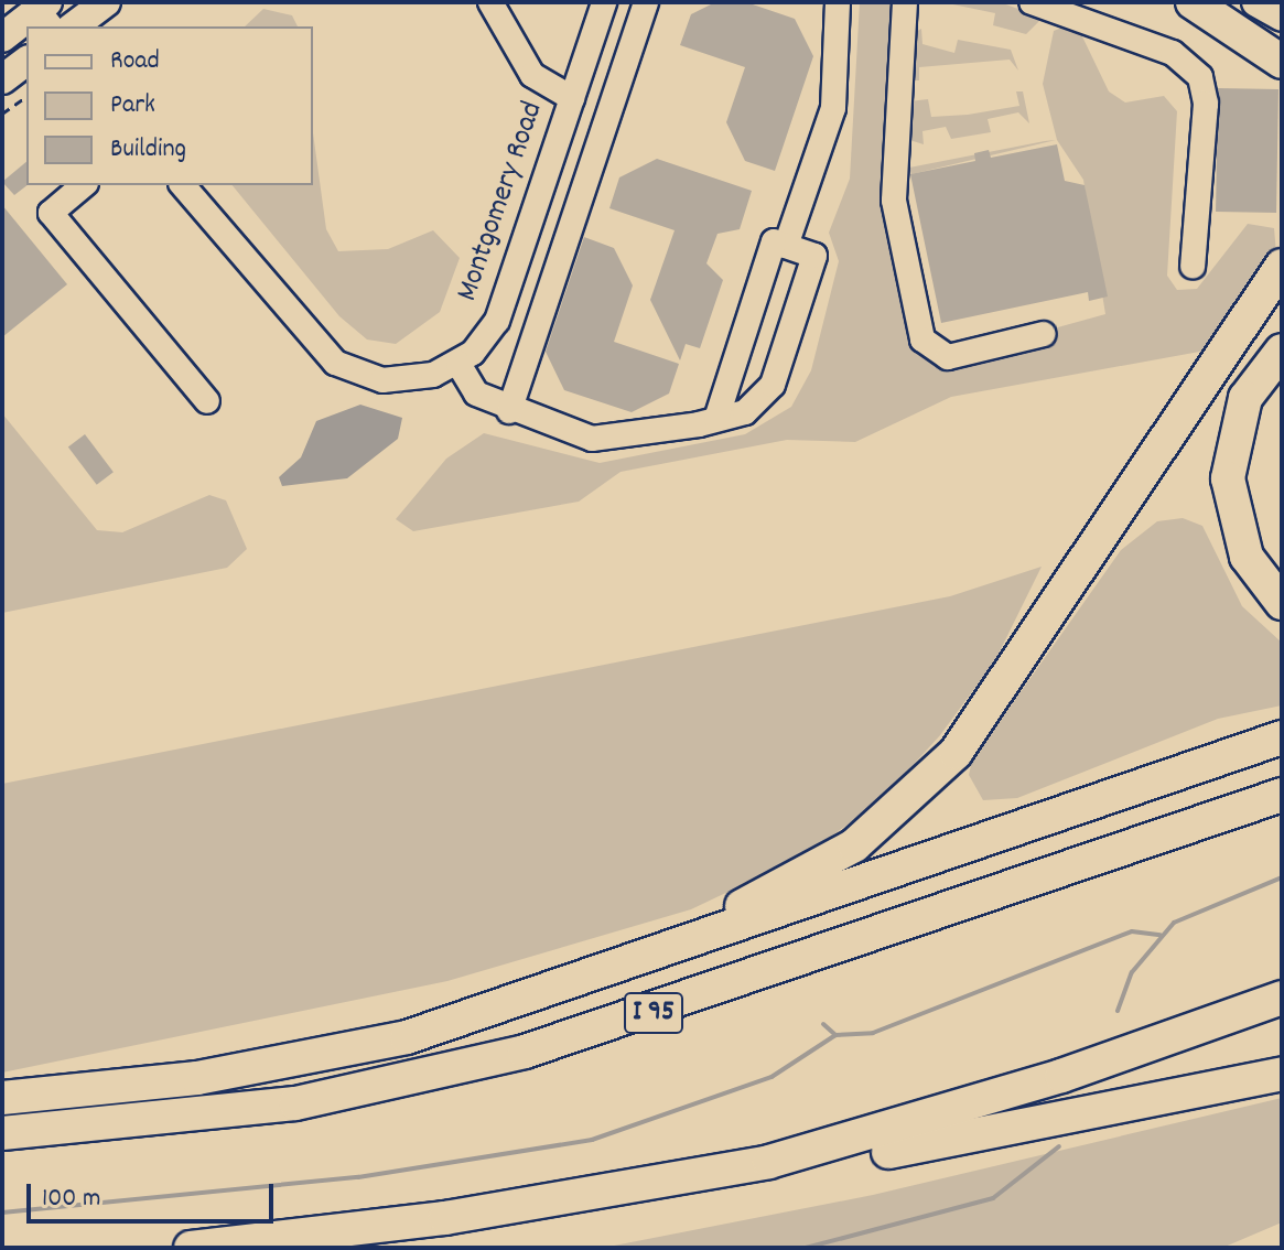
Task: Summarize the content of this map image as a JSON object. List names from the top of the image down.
{
  "streets": {
    "highway": ["I 95"],
    "street": ["Montgomery Road"]
  },
  "legend": ["Road", "Park", "Building"],
  "scale_bar": "100 m"
}
